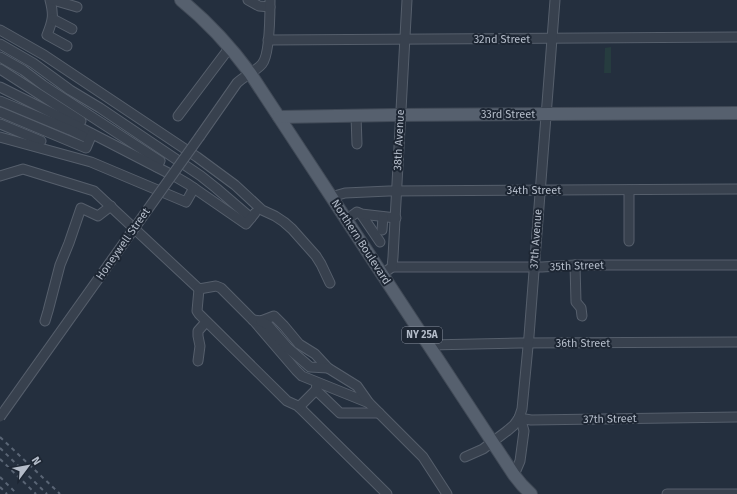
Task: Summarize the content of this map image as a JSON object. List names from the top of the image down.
{
  "streets": {
    "main road": ["33rd Street", "Northern Boulevard", "NY 25A"],
    "street": [
      "32nd Street",
      "38th Avenue",
      "34th Street",
      "37th Avenue",
      "Honeywell Street",
      "35th Street",
      "36th Street",
      "37th Street"
    ]
  },
  "crossings": [
    ["32nd Street", "38th Avenue"],
    ["32nd Street", "37th Avenue"],
    ["32nd Street", "Honeywell Street"],
    ["33rd Street", "38th Avenue"],
    ["33rd Street", "37th Avenue"],
    ["33rd Street", "Northern Boulevard"],
    ["38th Avenue", "34th Street"],
    ["38th Avenue", "Northern Boulevard"],
    ["38th Avenue", "35th Street"],
    ["34th Street", "37th Avenue"],
    ["34th Street", "Northern Boulevard"],
    ["37th Avenue", "Northern Boulevard"],
    ["37th Avenue", "35th Street"],
    ["37th Avenue", "36th Street"],
    ["37th Avenue", "37th Street"],
    ["Northern Boulevard", "Honeywell Street"],
    ["Northern Boulevard", "35th Street"],
    ["Northern Boulevard", "36th Street"]
  ],
  "north": "top right"
}
